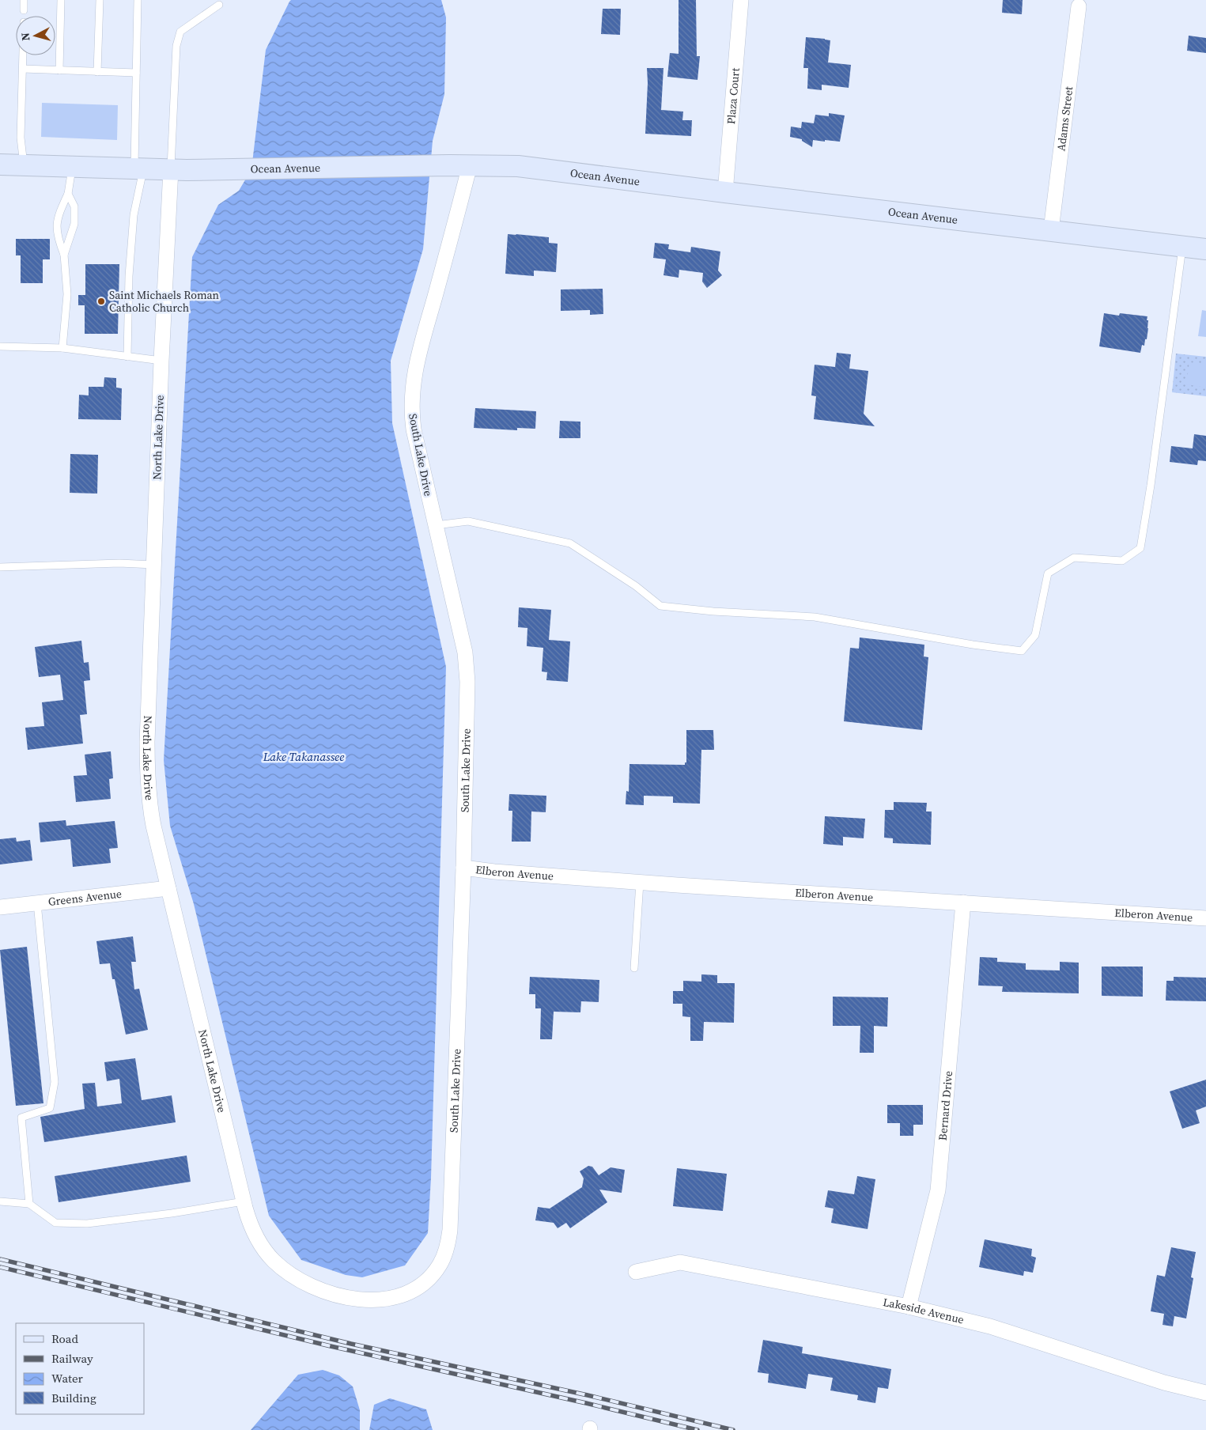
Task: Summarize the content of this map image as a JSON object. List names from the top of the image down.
{
  "streets": {
    "street": [
      "Plaza Court",
      "Adams Street",
      "Ocean Avenue",
      "North Lake Drive",
      "South Lake Drive",
      "Elberon Avenue",
      "Greens Avenue",
      "Bernard Drive",
      "Lakeside Avenue"
    ]
  },
  "crossings": [
    ["Plaza Court", "Ocean Avenue"],
    ["Adams Street", "Ocean Avenue"],
    ["Ocean Avenue", "North Lake Drive"],
    ["Ocean Avenue", "South Lake Drive"],
    ["North Lake Drive", "South Lake Drive"],
    ["North Lake Drive", "Greens Avenue"],
    ["South Lake Drive", "Elberon Avenue"],
    ["Elberon Avenue", "Bernard Drive"],
    ["Bernard Drive", "Lakeside Avenue"]
  ],
  "water": ["Lake Takanassee"],
  "places": ["Saint Michaels Roman Catholic Church"],
  "legend": [
    "Road",
    "Railway",
    "Water",
    "Building"
  ],
  "north": "left"
}
